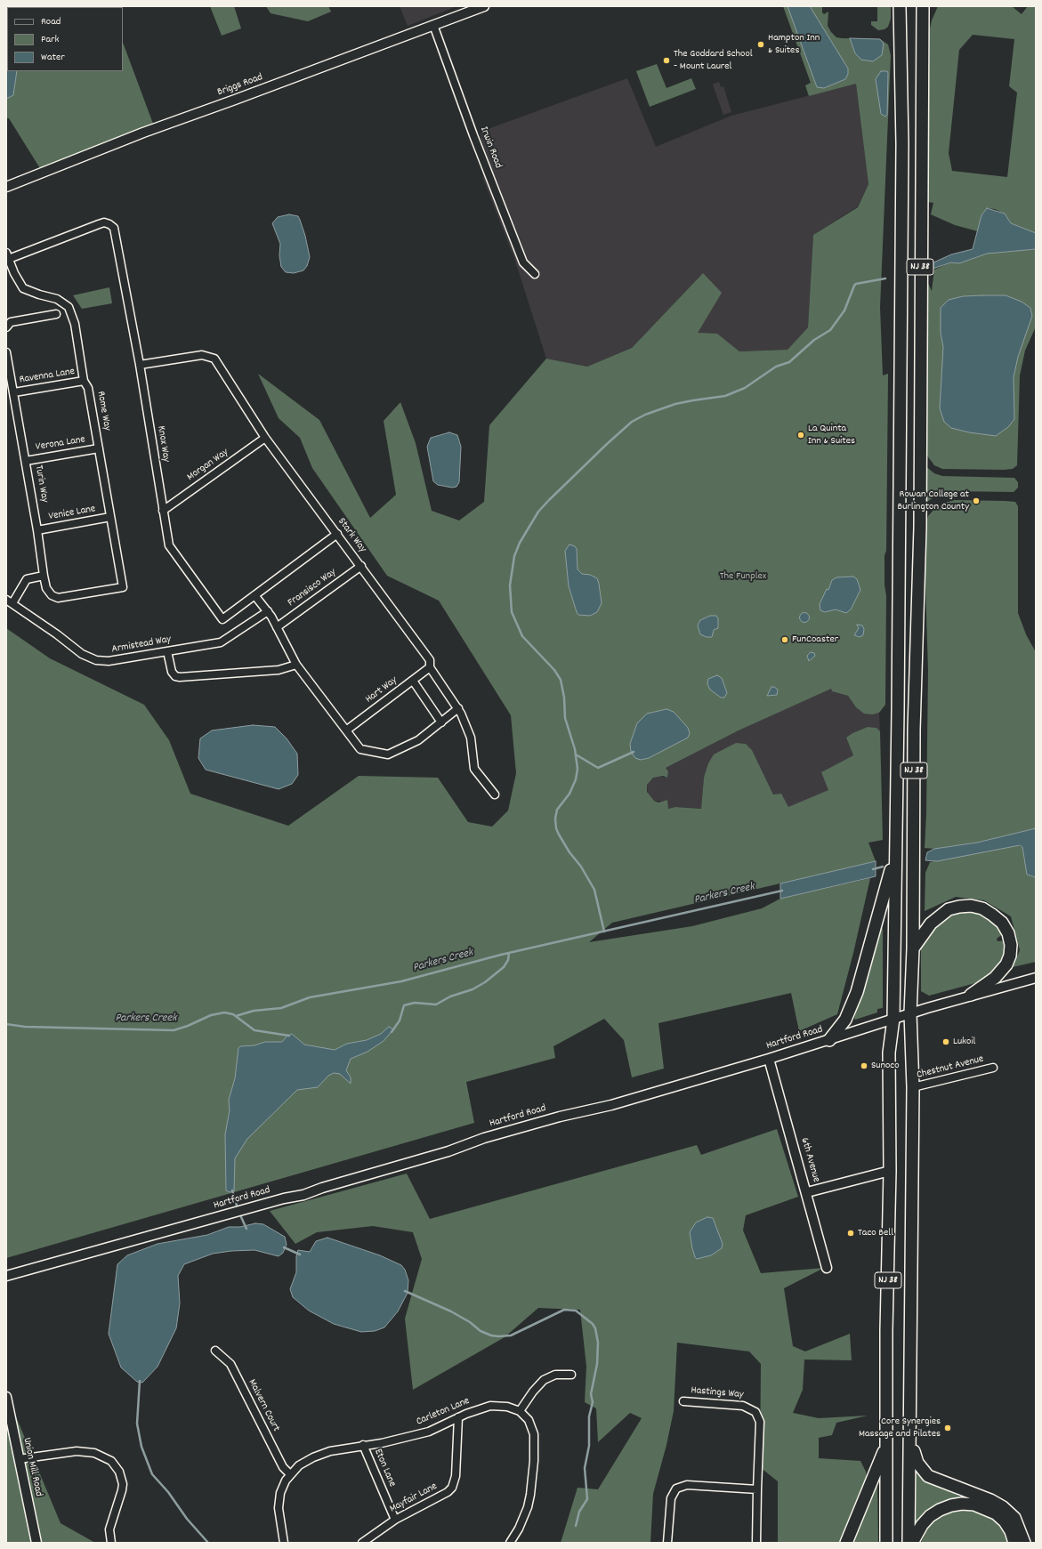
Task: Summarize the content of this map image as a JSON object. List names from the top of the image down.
{
  "streets": {
    "highway": ["NJ 38"],
    "street": [
      "Briggs Road",
      "Irwin Road",
      "Ravenna Lane",
      "Rome Way",
      "Verona Lane",
      "Knox Way",
      "Morgan Way",
      "Turin Way",
      "Venice Lane",
      "Stark Way",
      "Fransisco Way",
      "Armistead Way",
      "Hart Way",
      "Hartford Road",
      "Chestnut Avenue",
      "6th Avenue",
      "Hastings Way",
      "Malvern Court",
      "Carleton Lane",
      "Union Mill Road",
      "Eton Lane",
      "Mayfair Lane"
    ]
  },
  "crossings": [
    ["Briggs Road", "Irwin Road"],
    ["NJ 38", "Hartford Road"],
    ["NJ 38", "Chestnut Avenue"],
    ["Ravenna Lane", "Rome Way"],
    ["Ravenna Lane", "Turin Way"],
    ["Rome Way", "Verona Lane"],
    ["Rome Way", "Knox Way"],
    ["Rome Way", "Turin Way"],
    ["Rome Way", "Venice Lane"],
    ["Verona Lane", "Turin Way"],
    ["Knox Way", "Morgan Way"],
    ["Knox Way", "Stark Way"],
    ["Morgan Way", "Stark Way"],
    ["Turin Way", "Venice Lane"],
    ["Stark Way", "Fransisco Way"],
    ["Stark Way", "Hart Way"],
    ["Hartford Road", "6th Avenue"],
    ["Malvern Court", "Carleton Lane"],
    ["Carleton Lane", "Eton Lane"],
    ["Carleton Lane", "Mayfair Lane"],
    ["Eton Lane", "Mayfair Lane"]
  ],
  "water": ["Parkers Creek"],
  "parks": ["The Funplex"],
  "places": [
    "Hampton Inn & Suites",
    "The Goddard School - Mount Laurel",
    "La Quinta Inn & Suites",
    "Rowan College at Burlington County",
    "FunCoaster",
    "Lukoil",
    "Sunoco",
    "Taco Bell",
    "Core Synergies Massage and Pilates"
  ],
  "legend": ["Road", "Park", "Water"]
}
